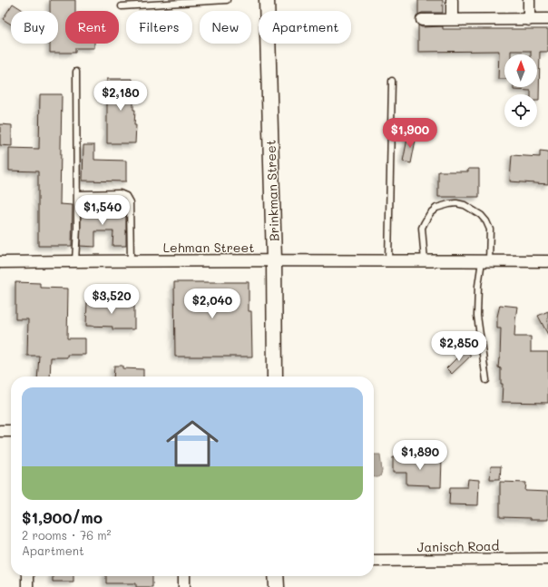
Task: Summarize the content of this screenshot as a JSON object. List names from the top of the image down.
{
  "streets": {
    "street": ["Brinkman Street", "Lehman Street", "Janisch Road"]
  },
  "crossings": [
    ["Brinkman Street", "Lehman Street"]
  ],
  "north": "top",
  "page": {
    "chip": [
      "Buy",
      "Rent",
      "Filters",
      "New",
      "Apartment"
    ],
    "price": [
      "$2,180",
      "$1,900",
      "$1,540",
      "$3,520",
      "$2,040",
      "$2,850",
      "$1,890"
    ],
    "list": [
      {
        "name": "$1,900/mo",
        "note": "2 rooms · 76 m² · Apartment"
      }
    ]
  }
}
